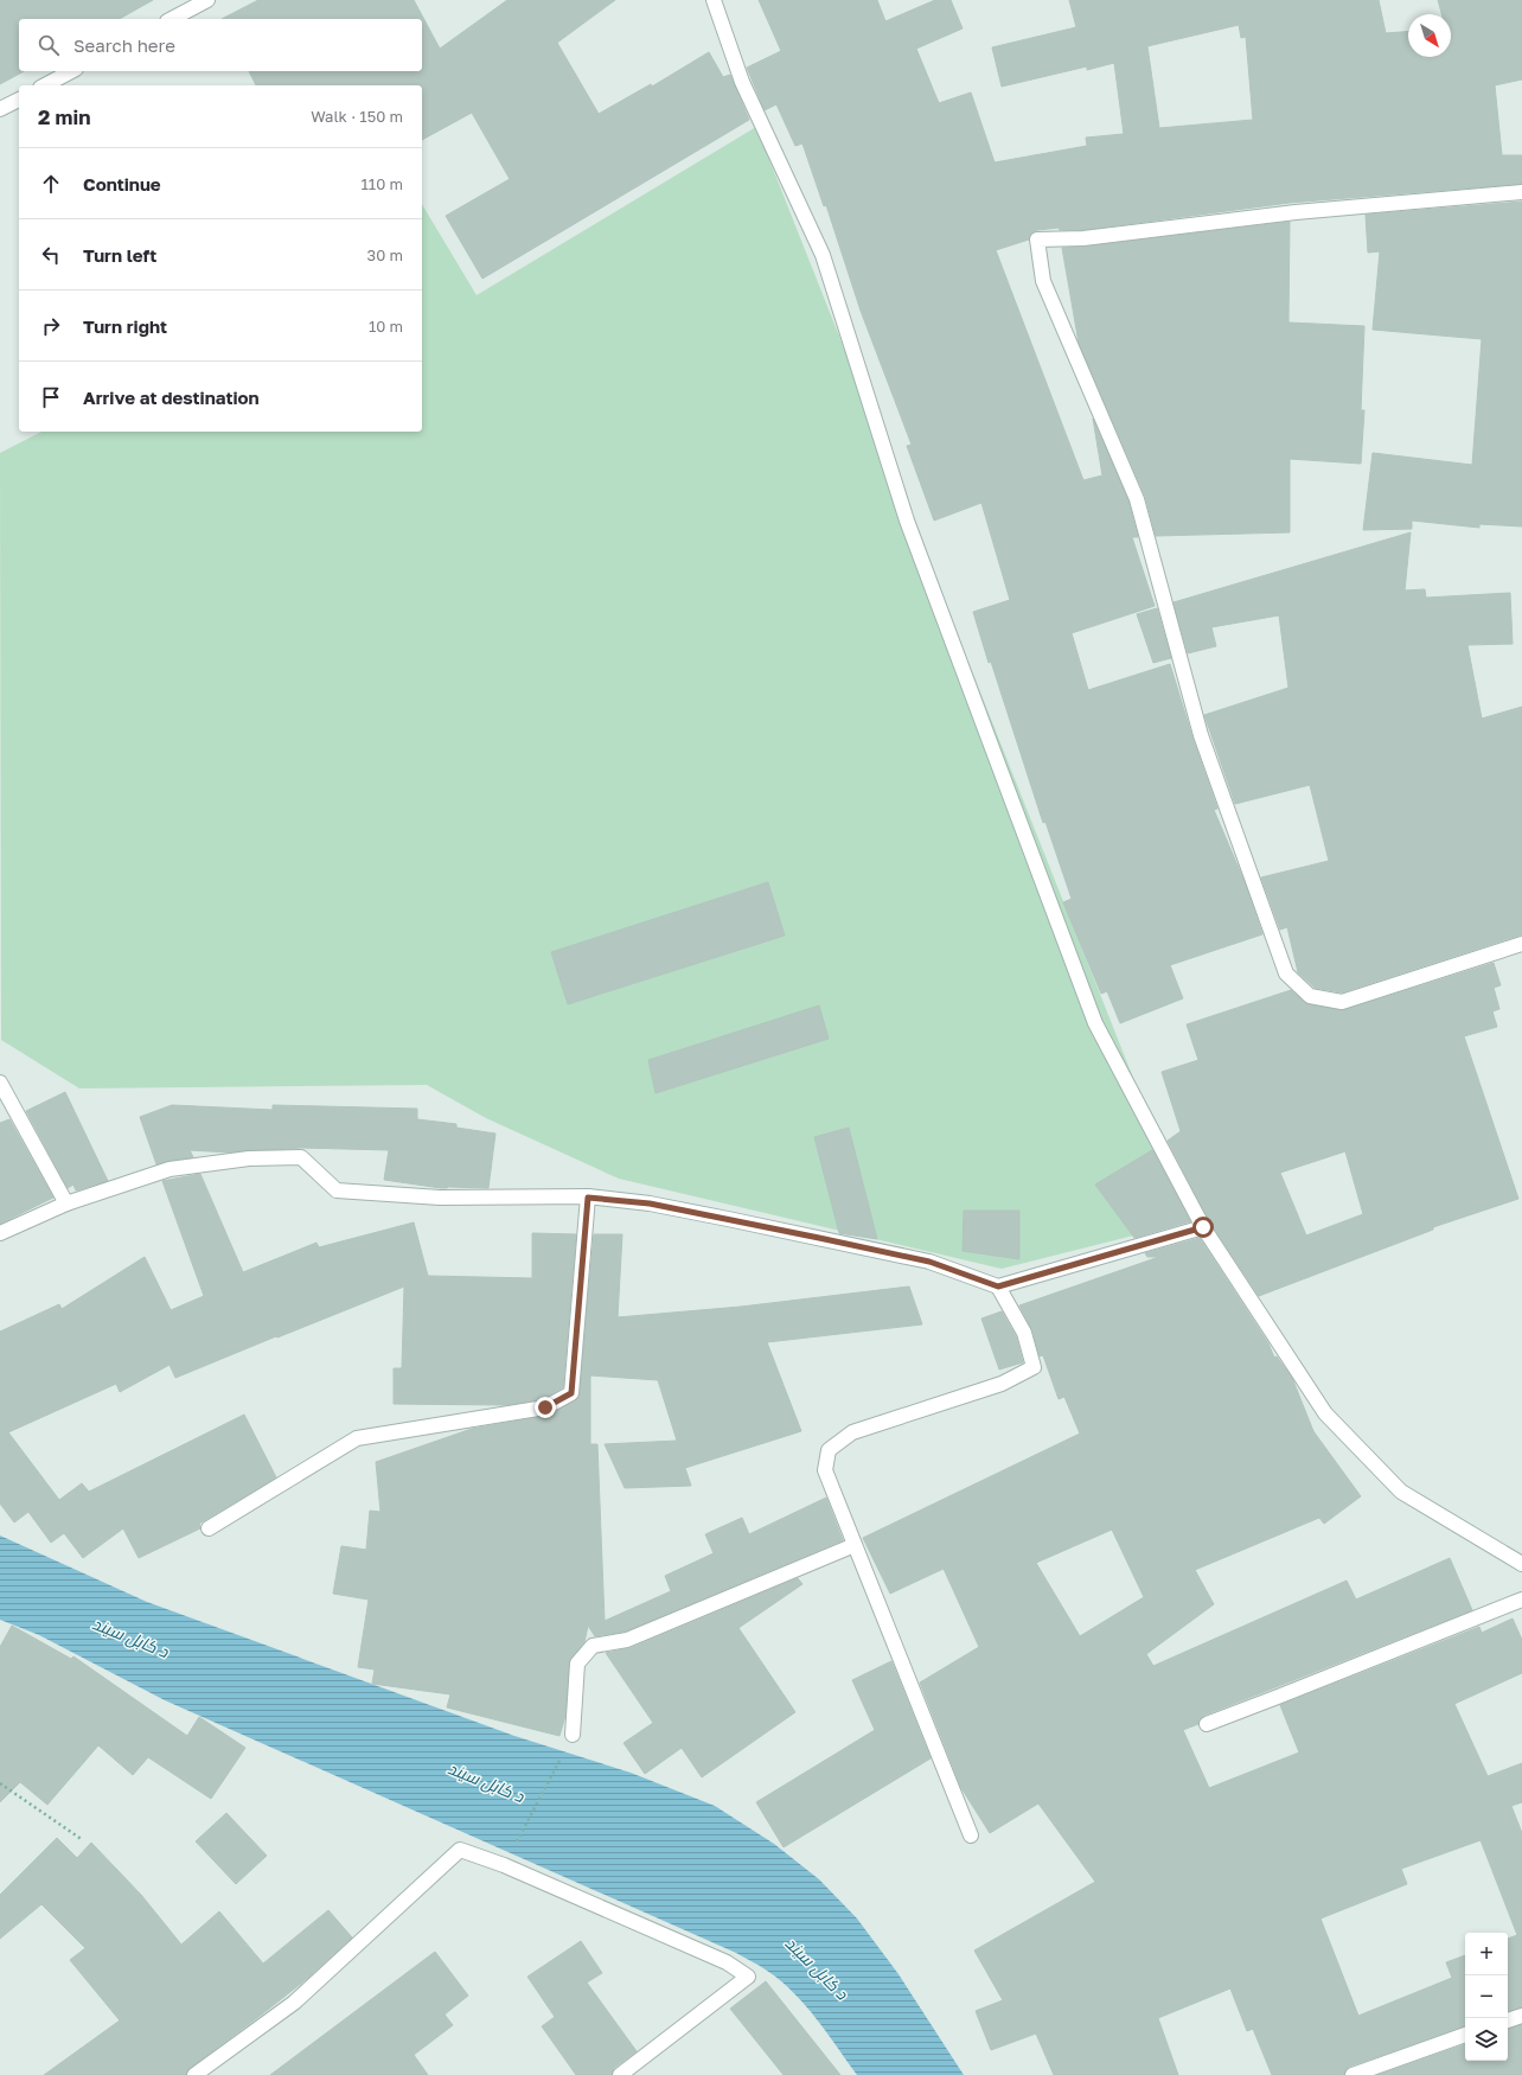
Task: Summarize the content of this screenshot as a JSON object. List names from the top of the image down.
{
  "water": ["د کابل سيند"],
  "north": "bottom right",
  "page": {
    "search": "Search here",
    "heading": ["2 min", "Walk · 150 m"],
    "list": [
      ["Continue", "110 m"],
      ["Turn left", "30 m"],
      ["Turn right", "10 m"],
      "Arrive at destination"
    ],
    "map_buttons": ["+", "−"]
  }
}
